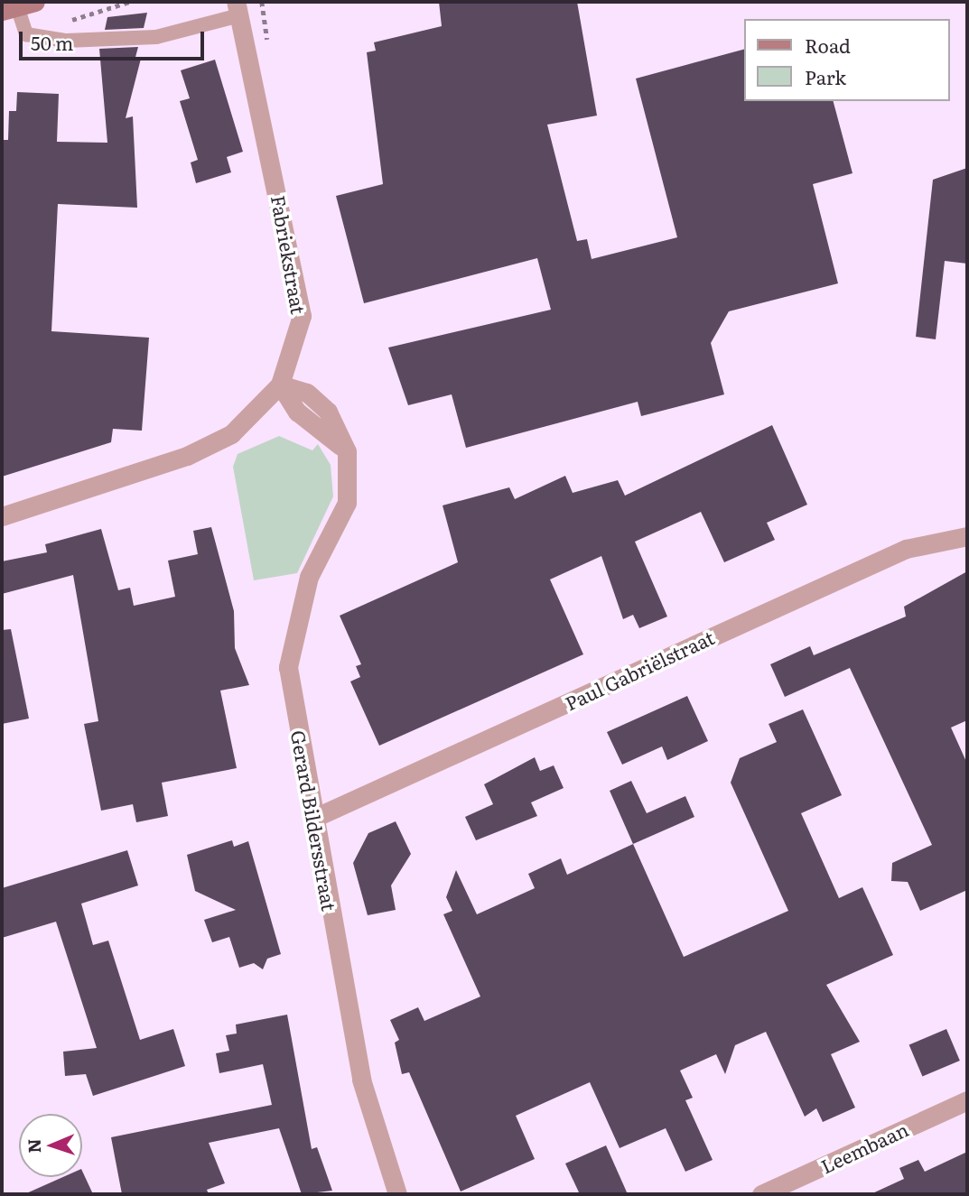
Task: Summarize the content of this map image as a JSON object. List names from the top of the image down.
{
  "streets": {
    "street": [
      "Fabriekstraat",
      "Paul Gabriëlstraat",
      "Gerard Bildersstraat",
      "Leembaan"
    ]
  },
  "crossings": [
    ["Fabriekstraat", "Gerard Bildersstraat"],
    ["Paul Gabriëlstraat", "Gerard Bildersstraat"]
  ],
  "legend": ["Road", "Park"],
  "scale_bar": "50 m",
  "north": "left"
}
